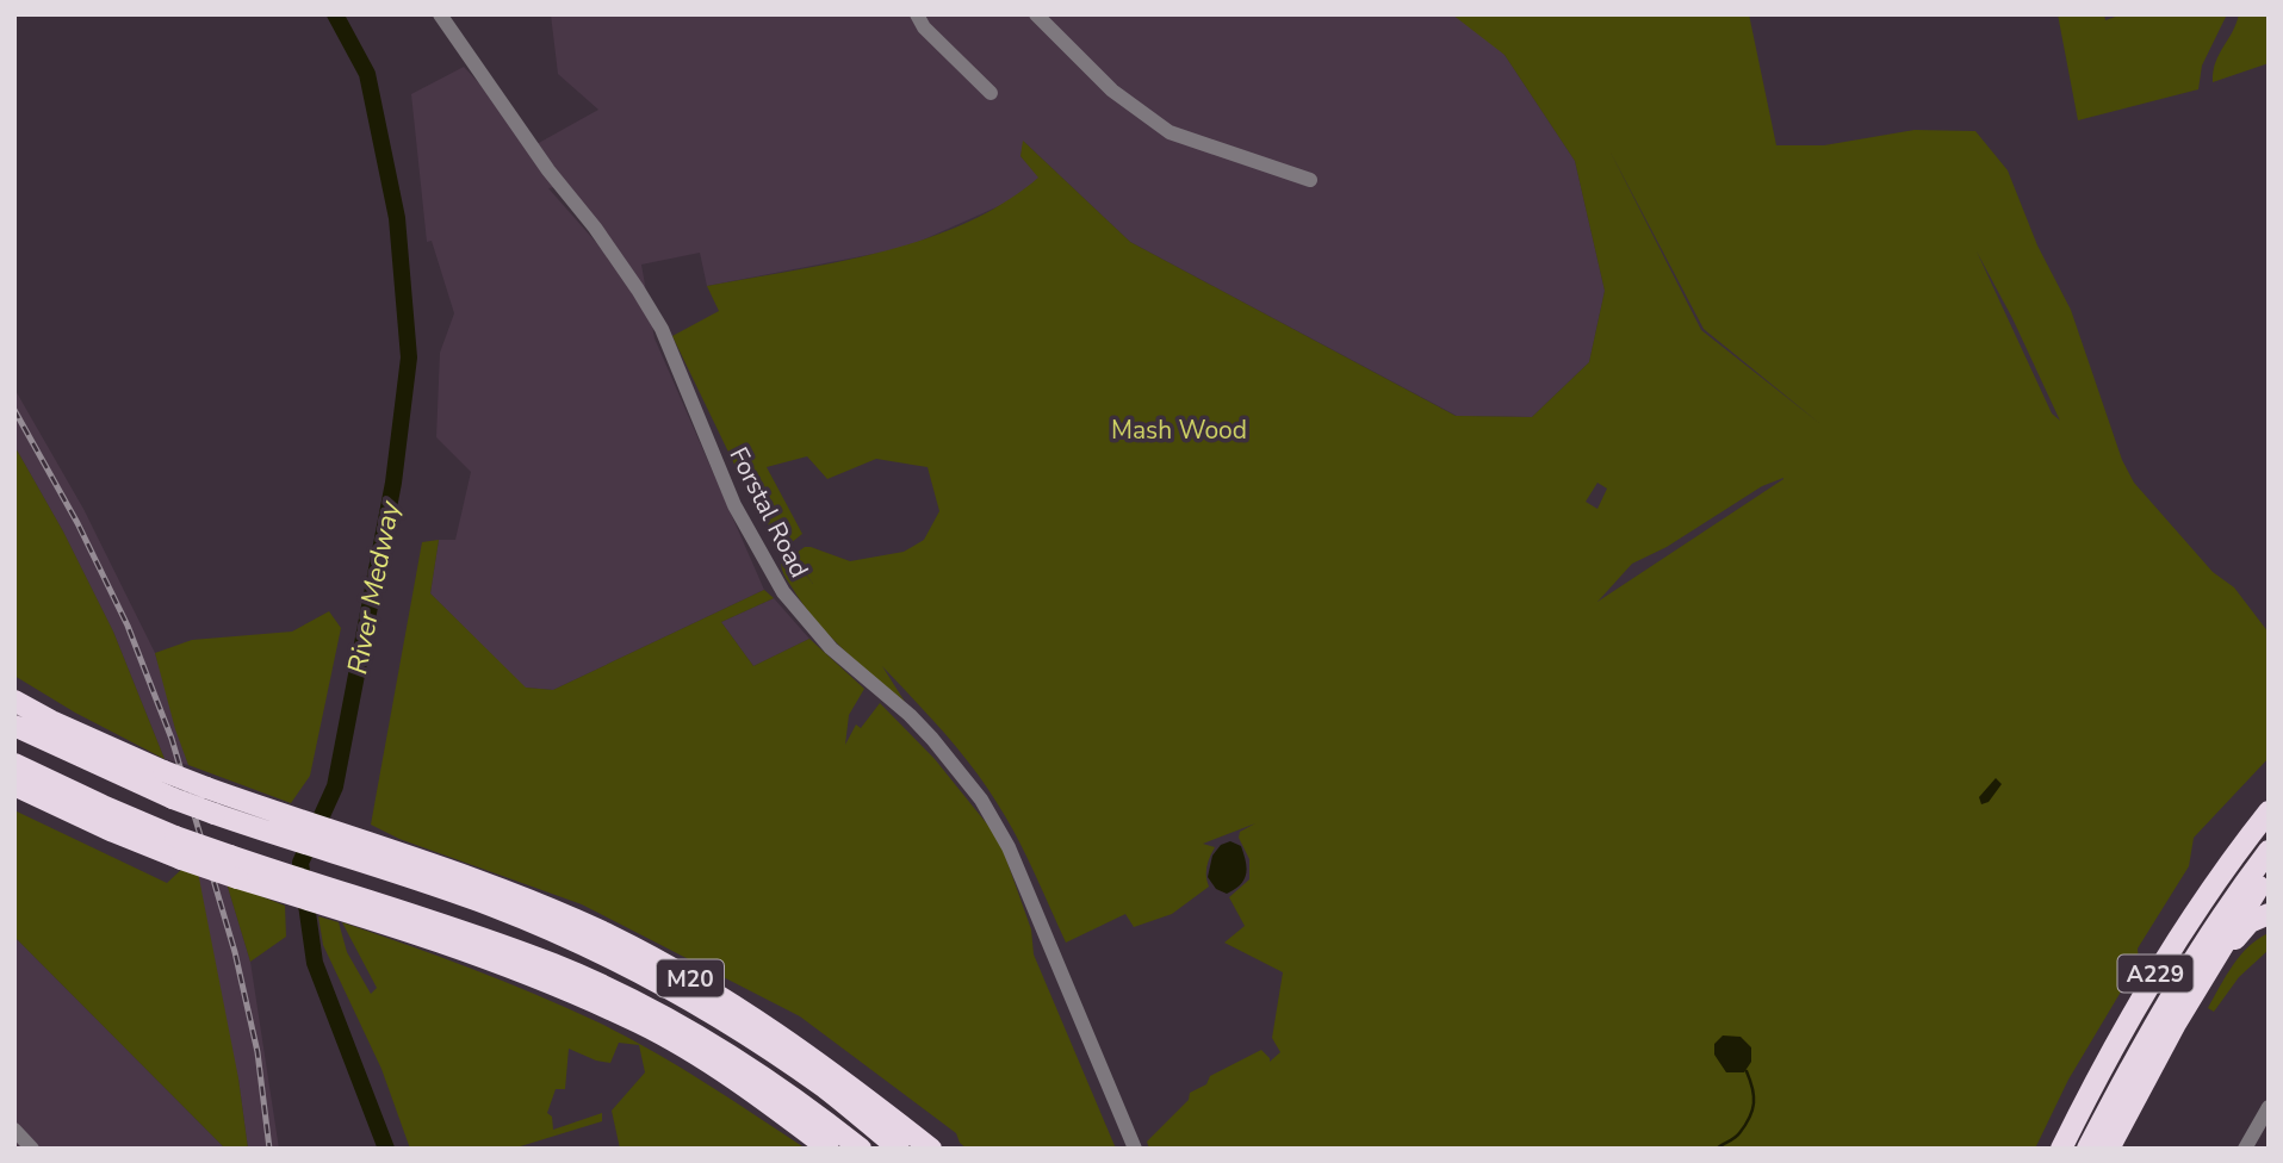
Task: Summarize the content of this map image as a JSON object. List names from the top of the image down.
{
  "streets": {
    "highway": ["A229", "M20"],
    "street": ["Forstal Road"]
  },
  "water": ["River Medway"],
  "parks": ["Mash Wood"]
}
